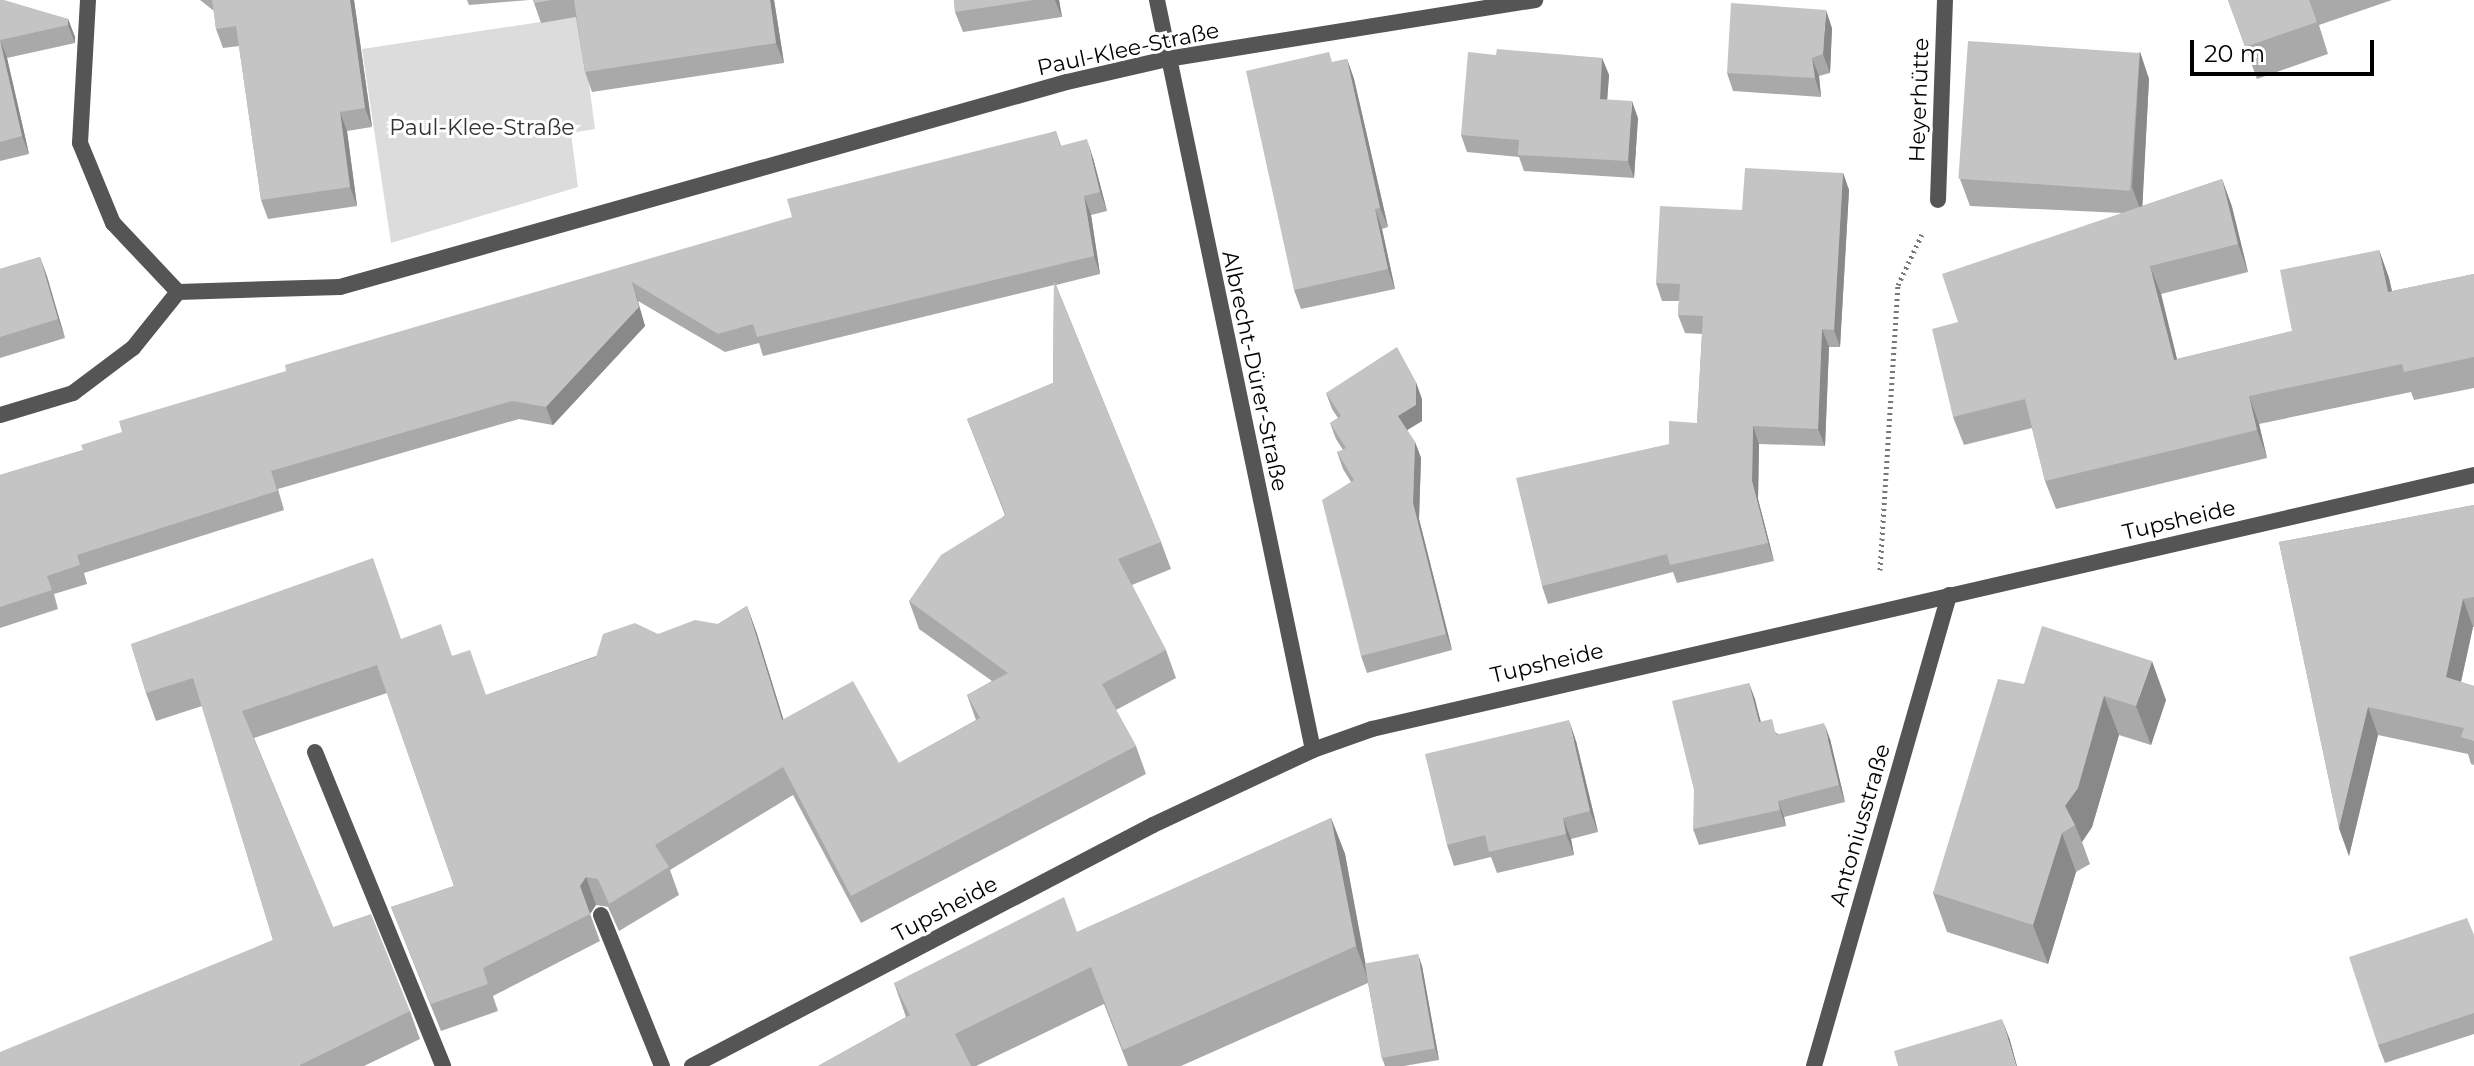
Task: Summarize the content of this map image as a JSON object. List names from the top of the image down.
{
  "streets": {
    "street": [
      "Paul-Klee-Straße",
      "Heyerhütte",
      "Albrecht-Dürer-Straße",
      "Tupsheide",
      "Antoniusstraße"
    ]
  },
  "crossings": [
    ["Paul-Klee-Straße", "Albrecht-Dürer-Straße"],
    ["Albrecht-Dürer-Straße", "Tupsheide"],
    ["Tupsheide", "Antoniusstraße"]
  ],
  "parks": ["Paul-Klee-Straße"],
  "scale_bar": "20 m"
}
